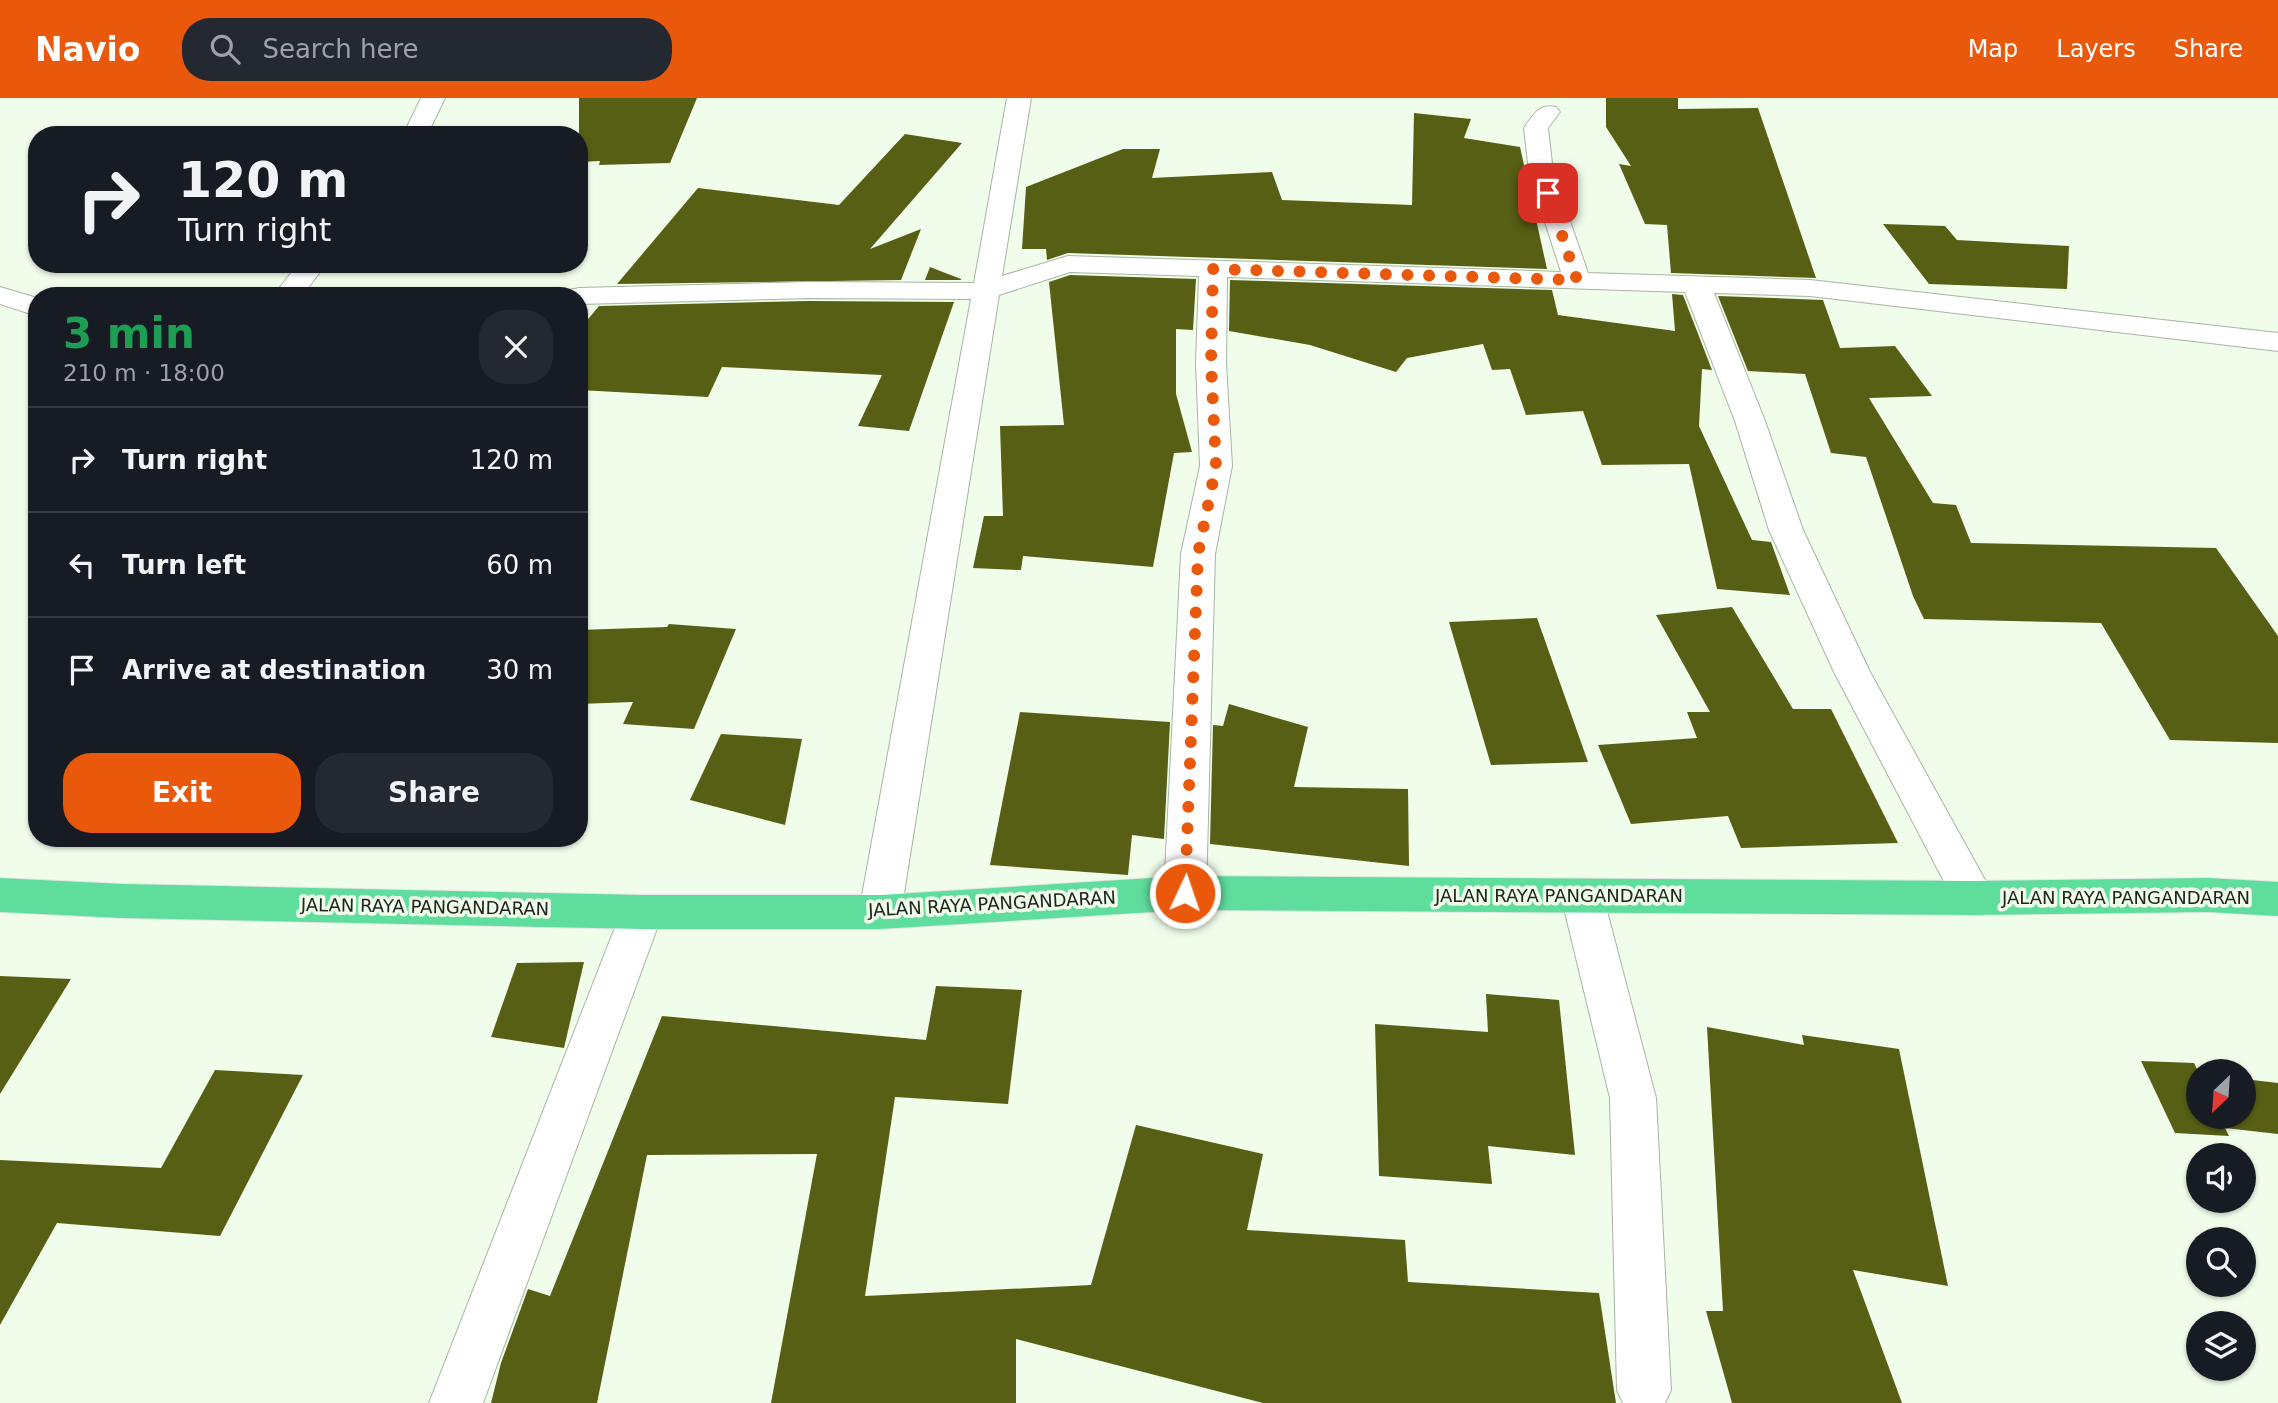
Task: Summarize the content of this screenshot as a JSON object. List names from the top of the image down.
{
  "streets": {
    "highway": ["JALAN RAYA PANGANDARAN"]
  },
  "north": "bottom left",
  "page": {
    "header": "Navio",
    "search": "Search here",
    "nav": ["Map", "Layers", "Share"],
    "turn": ["120 m", "Turn right"],
    "heading": ["3 min", "210 m · 18:00"],
    "list": [
      {
        "name": "Turn right",
        "value": "120 m"
      },
      {
        "name": "Turn left",
        "value": "60 m"
      },
      {
        "name": "Arrive at destination",
        "value": "30 m"
      }
    ],
    "buttons": ["Exit", "Share"]
  }
}
